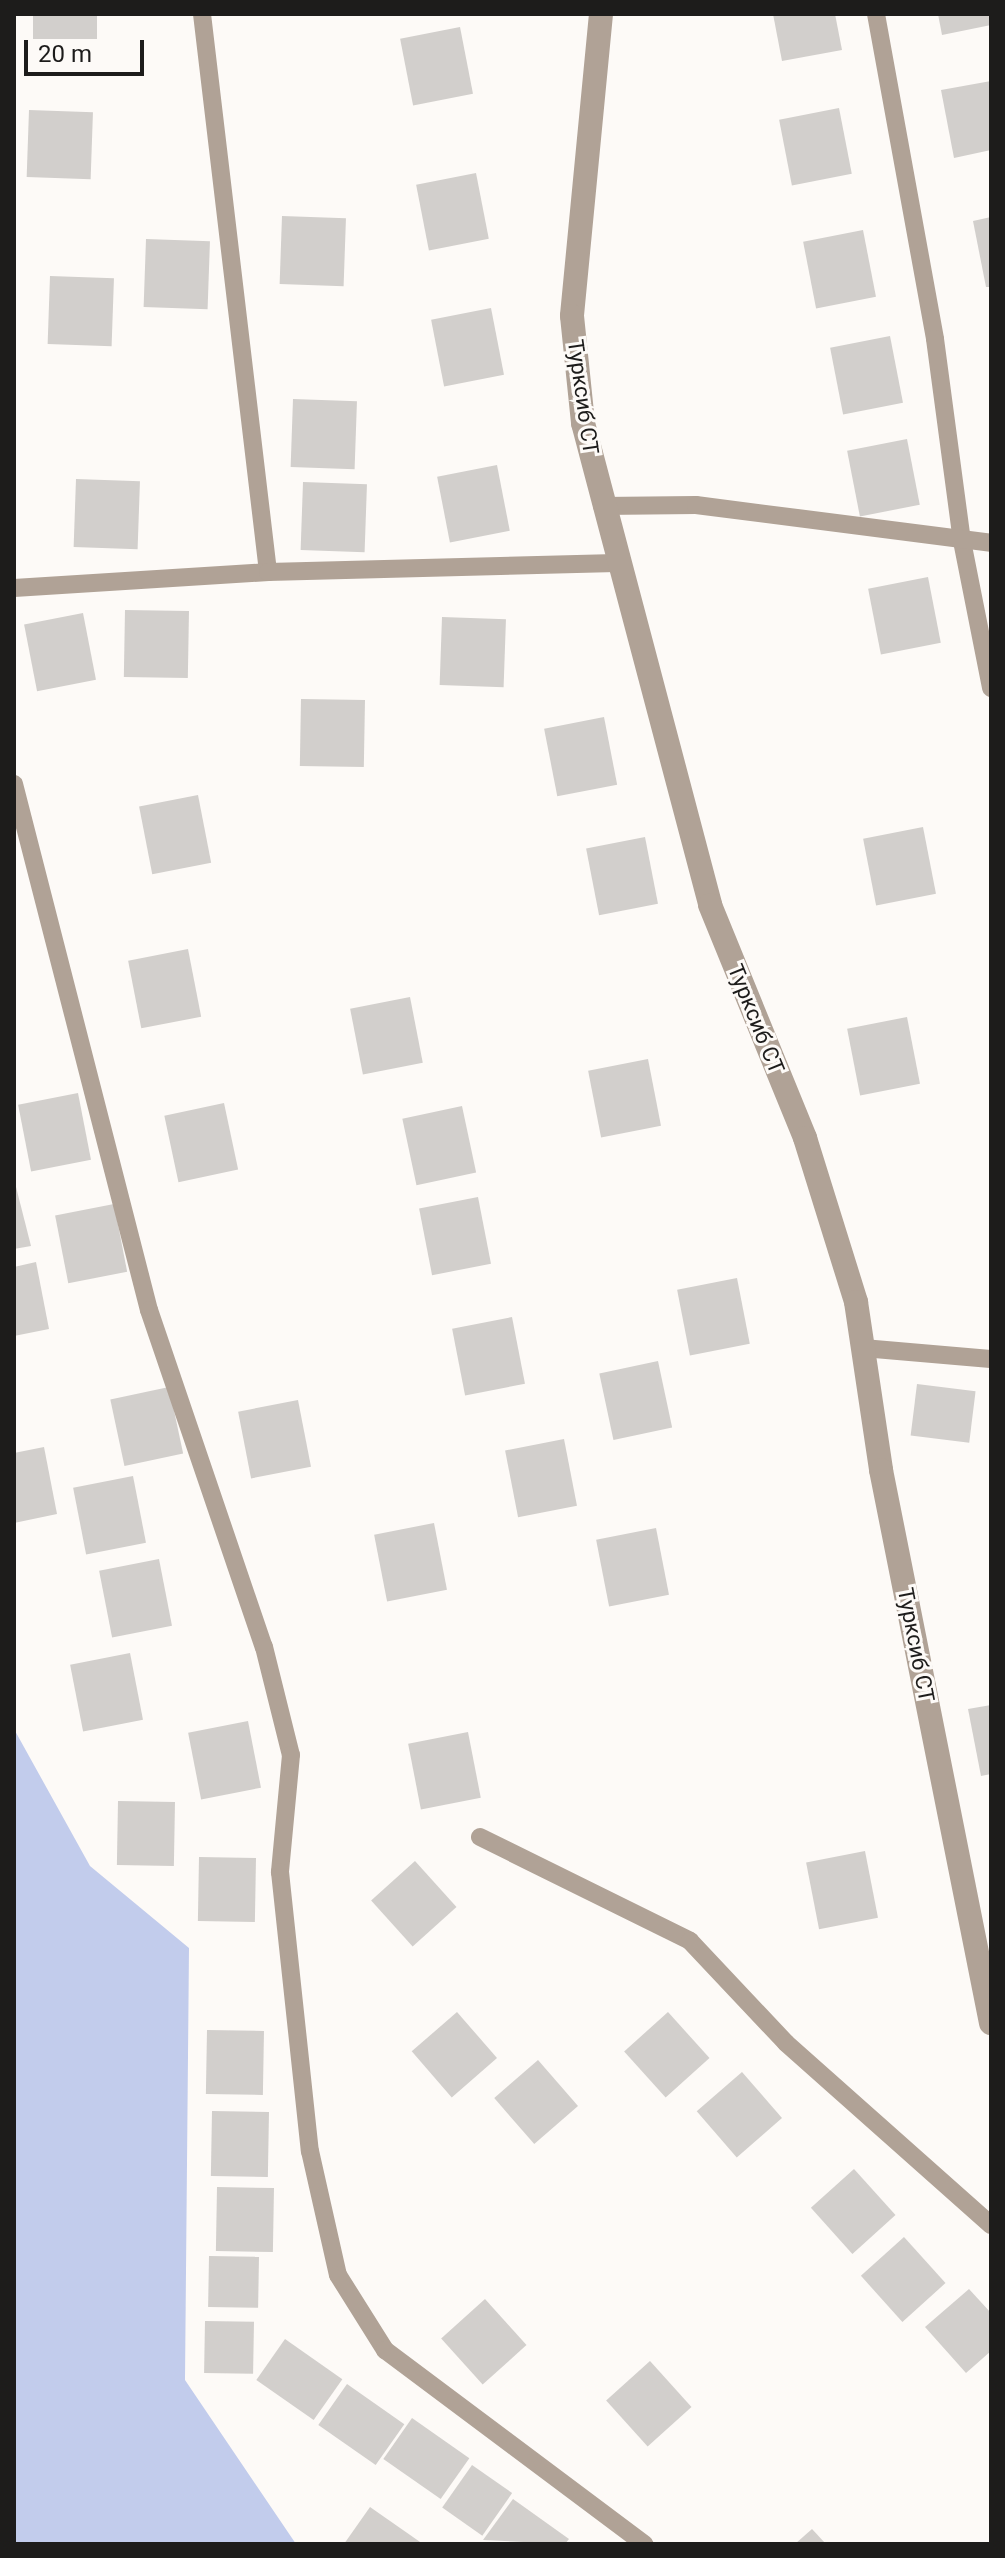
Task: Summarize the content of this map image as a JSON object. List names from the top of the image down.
{
  "streets": {
    "street": ["Турксиб СТ"]
  },
  "scale_bar": "20 m"
}
